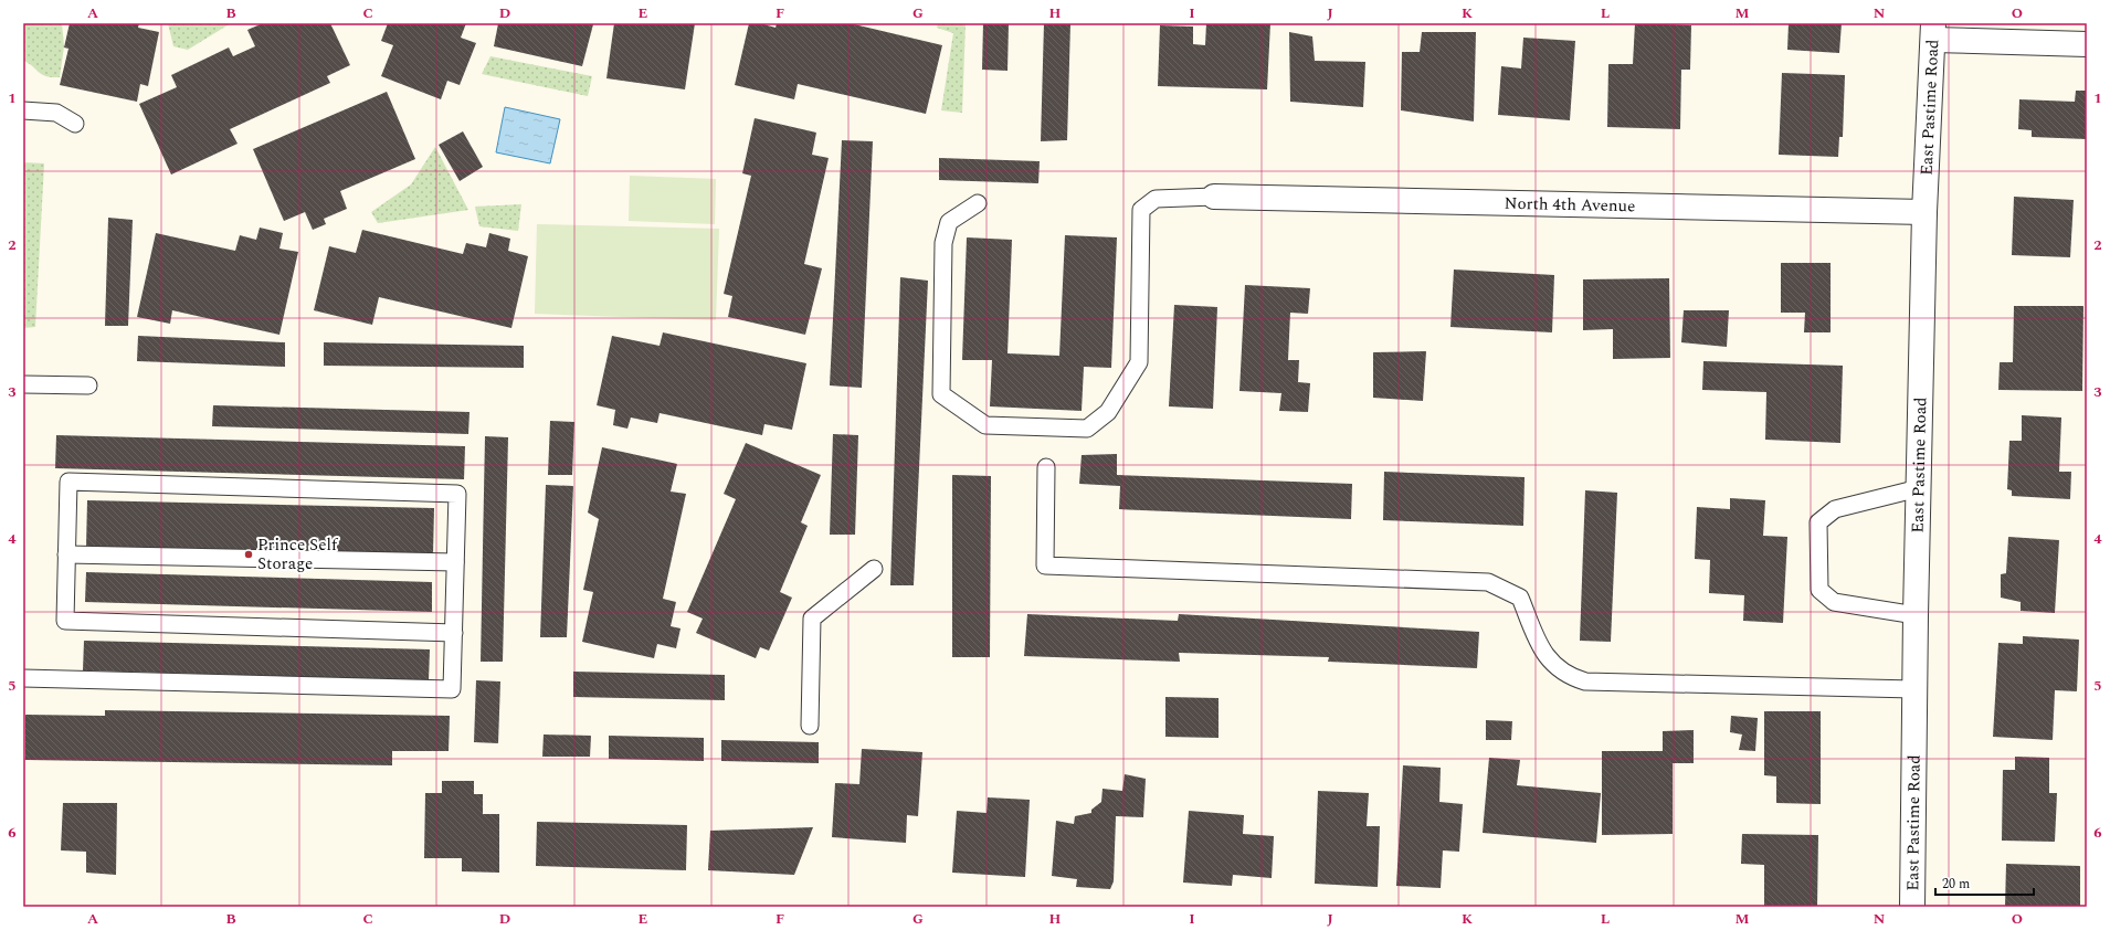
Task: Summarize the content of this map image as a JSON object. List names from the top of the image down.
{
  "streets": {
    "street": ["East Pastime Road", "North 4th Avenue"]
  },
  "crossings": [
    ["East Pastime Road", "North 4th Avenue"]
  ],
  "places": ["Prince Self Storage"],
  "scale_bar": "20 m",
  "grid": {
    "columns": [
      "A",
      "B",
      "C",
      "D",
      "E",
      "F",
      "G",
      "H",
      "I",
      "J",
      "K",
      "L",
      "M",
      "N",
      "O"
    ],
    "rows": [
      "1",
      "2",
      "3",
      "4",
      "5",
      "6"
    ]
  }
}
